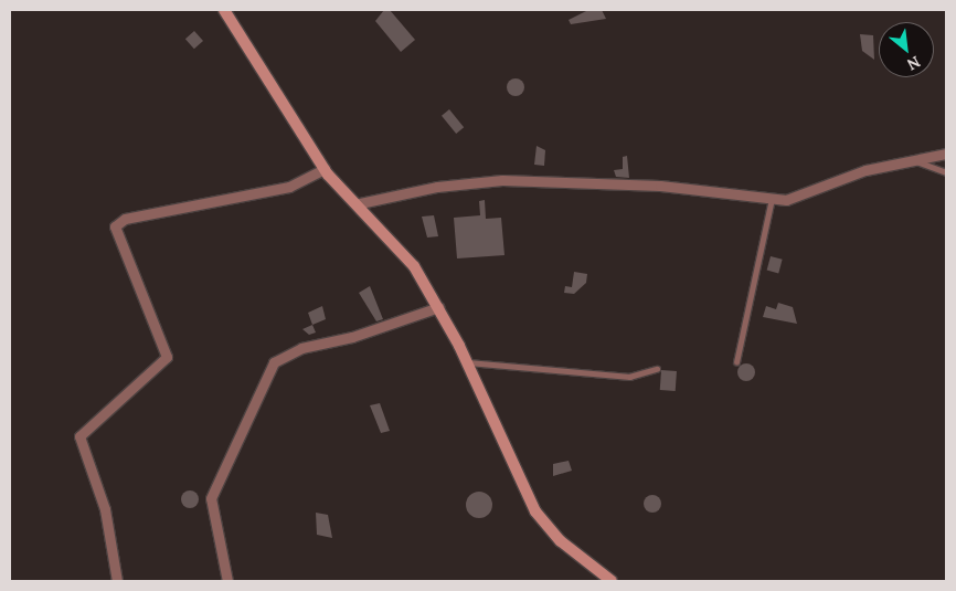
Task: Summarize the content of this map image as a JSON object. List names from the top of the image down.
{
  "north": "bottom right"
}
